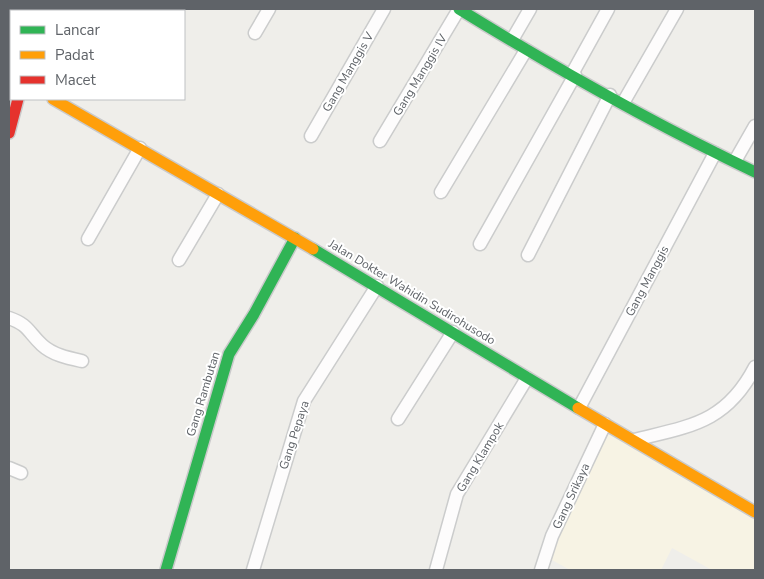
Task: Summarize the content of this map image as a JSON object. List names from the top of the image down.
{
  "streets": {
    "main road": ["Jalan Dokter Wahidin Sudirohusodo", "Gang Rambutan"],
    "street": [
      "Gang Manggis V",
      "Gang Manggis IV",
      "Gang Manggis",
      "Gang Pepaya",
      "Gang Klampok",
      "Gang Srikaya"
    ]
  },
  "crossings": [
    ["Gang Manggis", "Jalan Dokter Wahidin Sudirohusodo"],
    ["Jalan Dokter Wahidin Sudirohusodo", "Gang Rambutan"],
    ["Jalan Dokter Wahidin Sudirohusodo", "Gang Pepaya"],
    ["Jalan Dokter Wahidin Sudirohusodo", "Gang Klampok"],
    ["Jalan Dokter Wahidin Sudirohusodo", "Gang Srikaya"]
  ],
  "legend": ["Lancar", "Padat", "Macet"]
}
